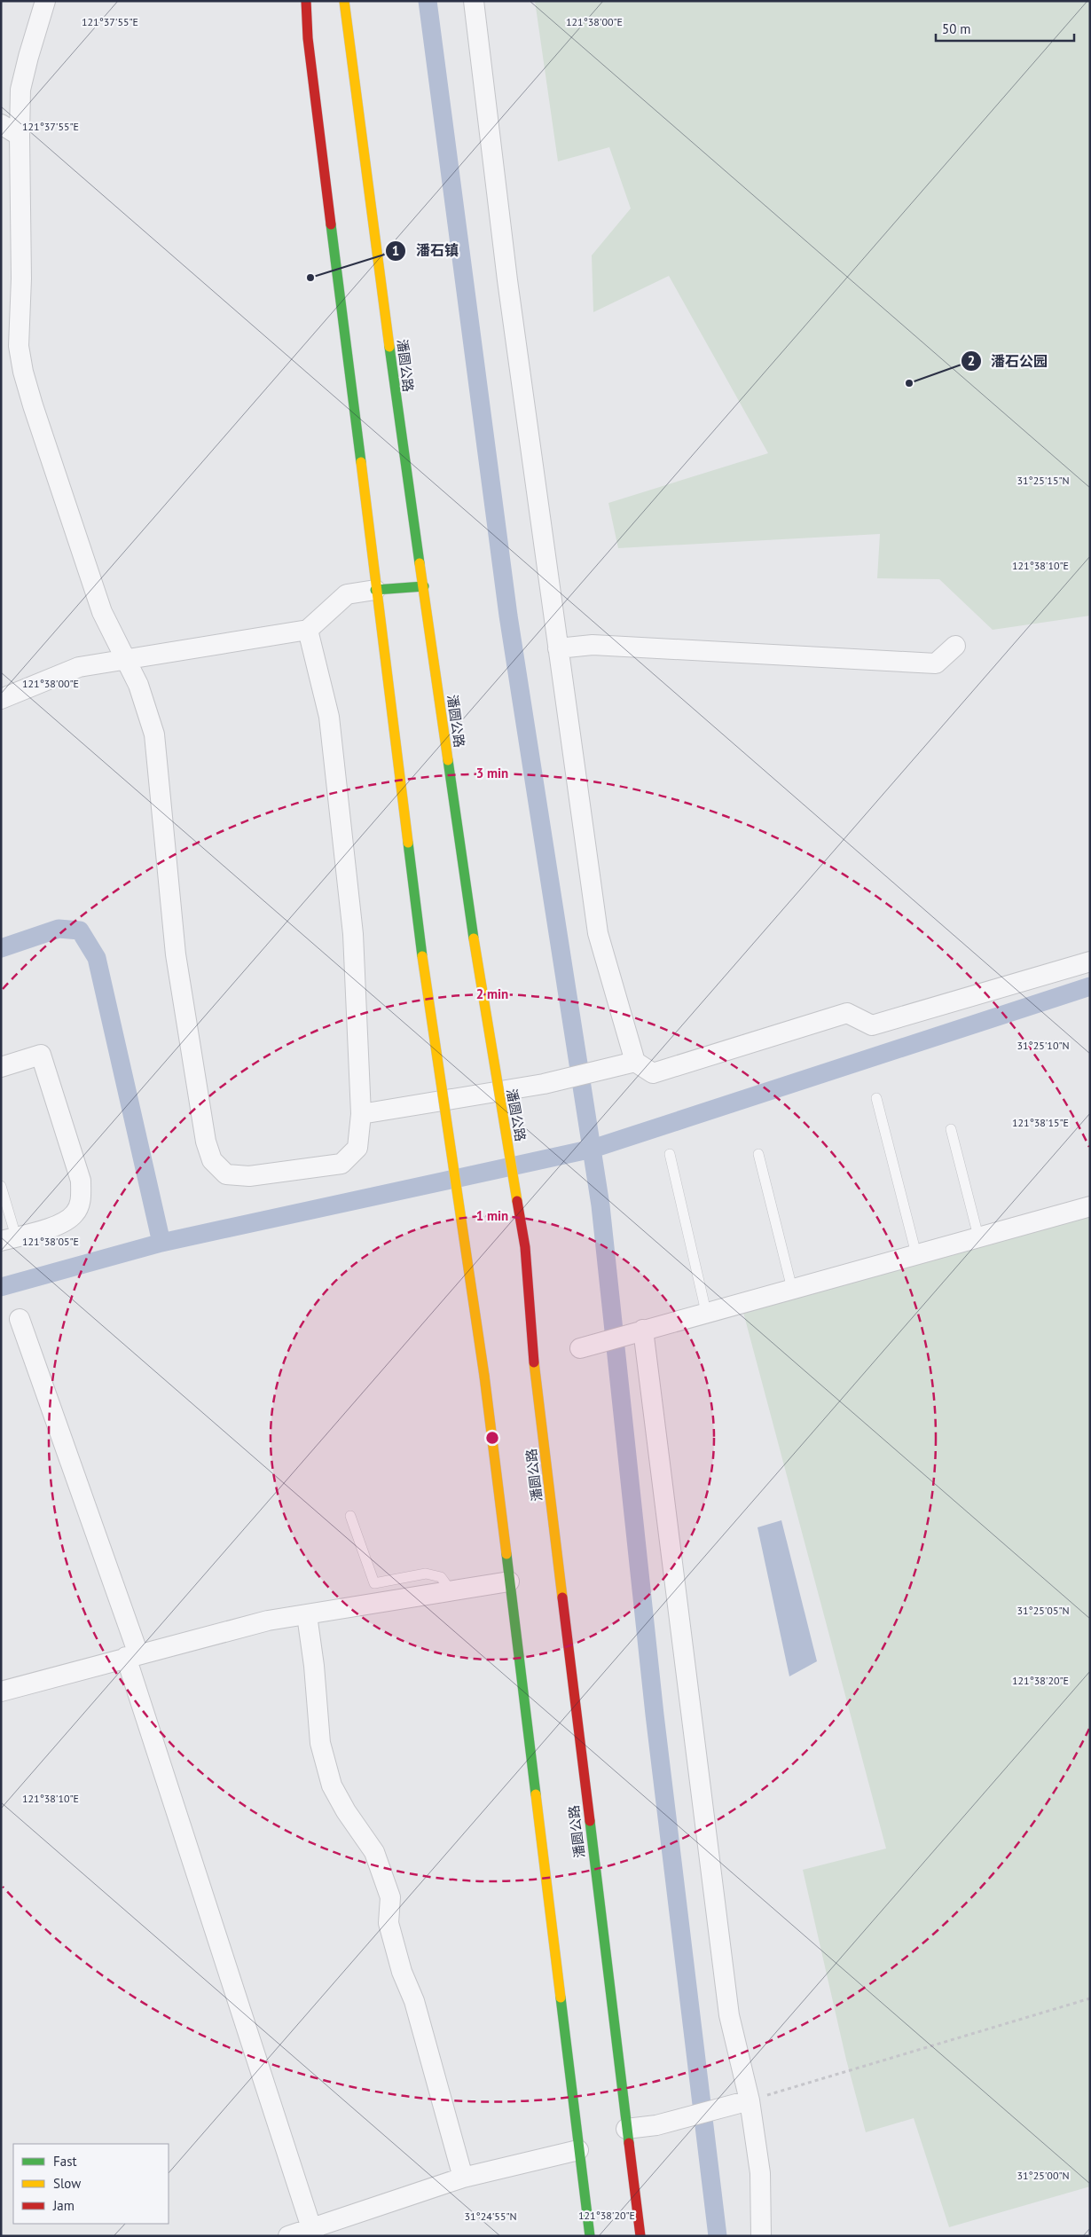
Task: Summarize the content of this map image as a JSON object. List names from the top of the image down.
{
  "streets": {
    "main road": ["潘圆公路"]
  },
  "places": ["潘石镇", "潘石公园"],
  "legend": ["Fast", "Slow", "Jam"],
  "scale_bar": "50 m",
  "coordinates": [
    "121°38'00\"E",
    "121°37'55\"E",
    "31°25'15\"N",
    "121°38'10\"E",
    "31°25'10\"N",
    "121°38'15\"E",
    "121°38'05\"E",
    "31°25'05\"N",
    "121°38'20\"E",
    "31°25'00\"N",
    "31°24'55\"N"
  ],
  "rings": ["3 min", "2 min", "1 min"]
}
